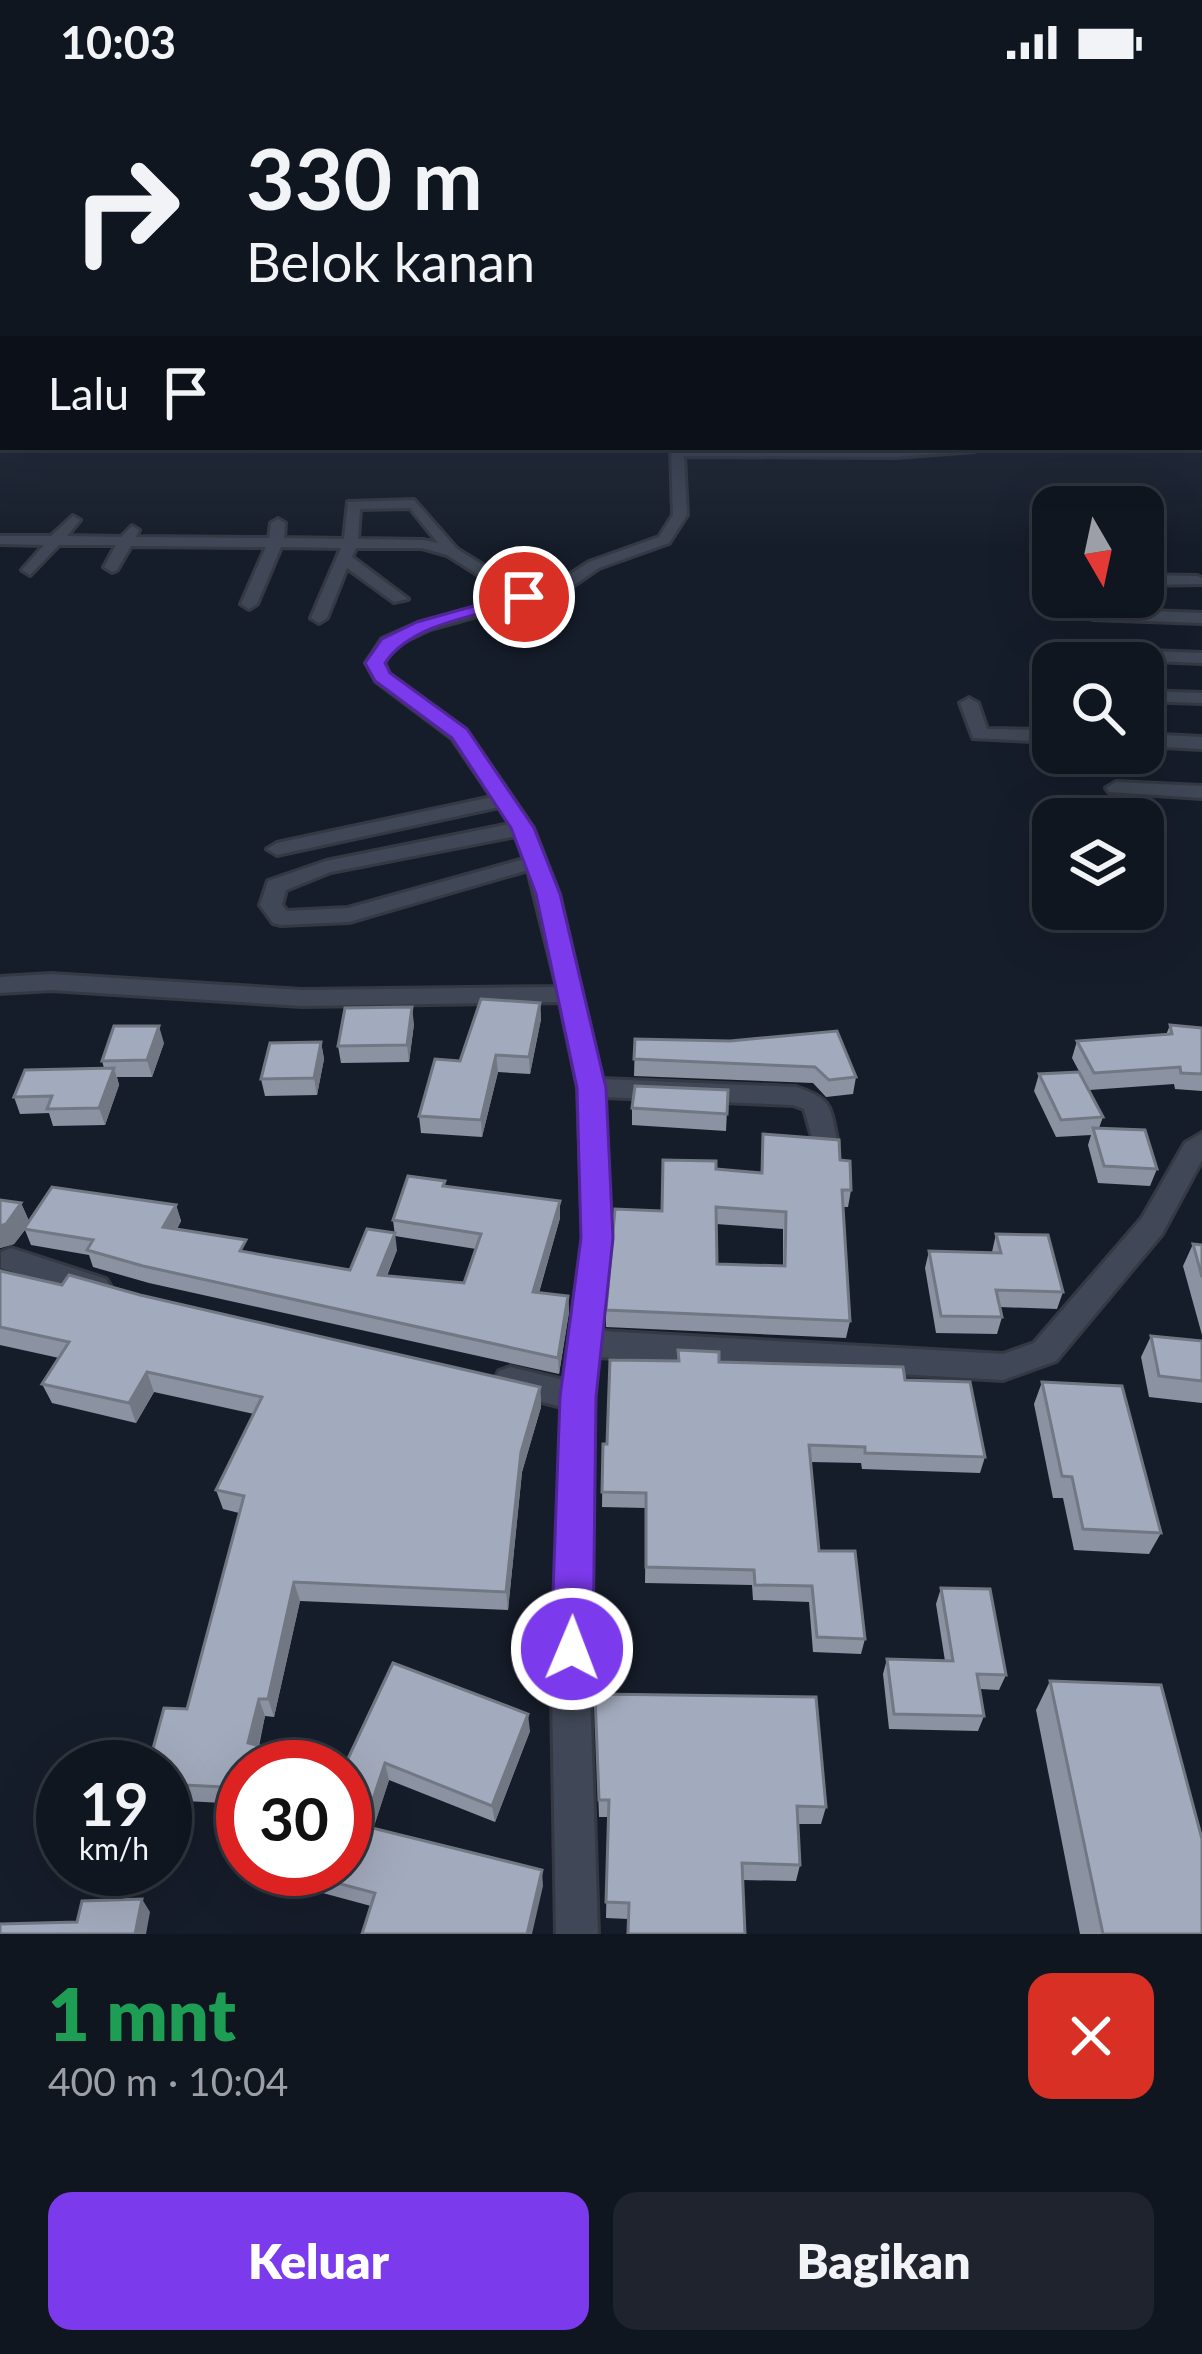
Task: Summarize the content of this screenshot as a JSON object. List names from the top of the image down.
{
  "north": "bottom",
  "page": {
    "status": "10:03",
    "turn": ["330 m", "Belok kanan"],
    "then": "Lalu",
    "speed": "19 km/h",
    "limit": "30",
    "heading": ["1 mnt", "400 m · 10:04"],
    "buttons": ["Keluar", "Bagikan"]
  }
}
